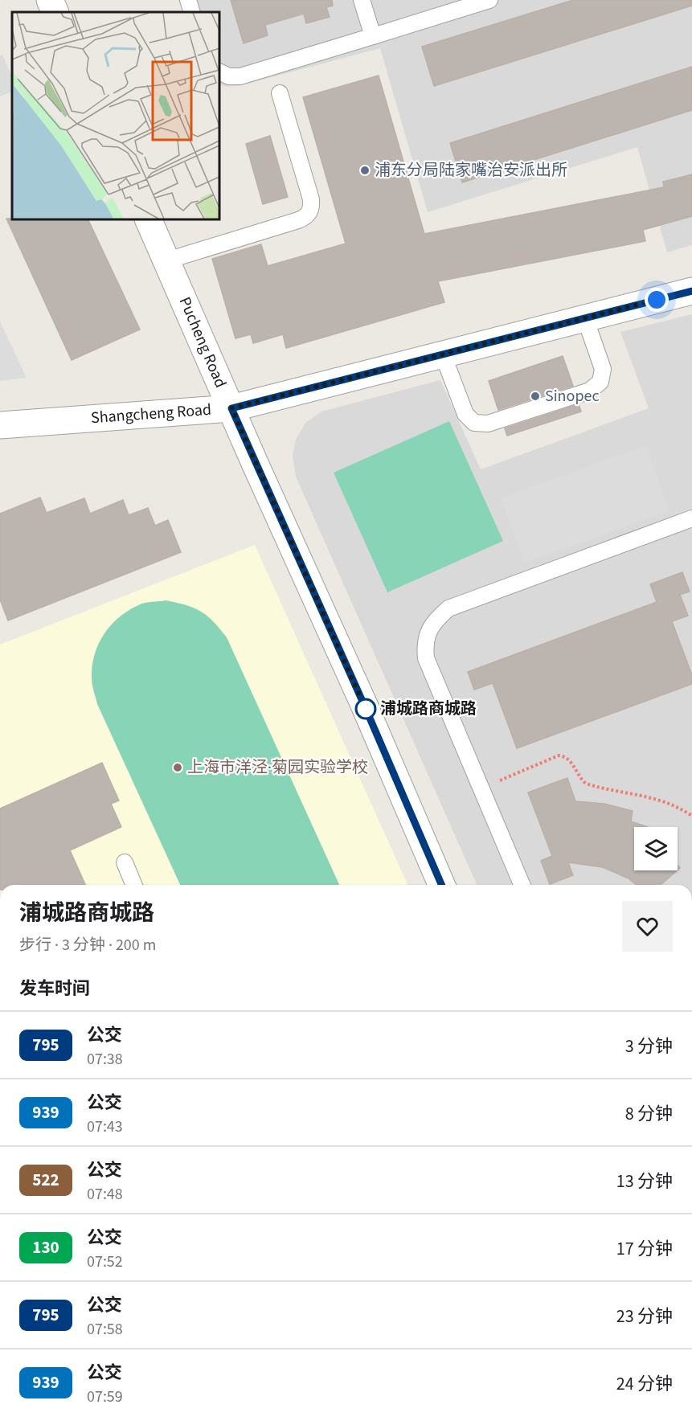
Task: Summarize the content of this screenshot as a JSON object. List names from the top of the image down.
{
  "streets": {
    "street": ["Pucheng Road", "Shangcheng Road"]
  },
  "crossings": [
    ["Pucheng Road", "Shangcheng Road"]
  ],
  "places": [
    "浦东分局陆家嘴治安派出所",
    "Sinopec",
    "浦城路商城路",
    "上海市洋泾·菊园实验学校"
  ],
  "lines": ["bus line 795"],
  "page": {
    "heading": [
      ["浦城路商城路", "步行 · 3 分钟 · 200 m"],
      "发车时间"
    ],
    "list": [
      {
        "mark": "795",
        "name": "公交",
        "note": "07:38",
        "value": "3 分钟"
      },
      {
        "mark": "939",
        "name": "公交",
        "note": "07:43",
        "value": "8 分钟"
      },
      {
        "mark": "522",
        "name": "公交",
        "note": "07:48",
        "value": "13 分钟"
      },
      {
        "mark": "130",
        "name": "公交",
        "note": "07:52",
        "value": "17 分钟"
      },
      {
        "mark": "795",
        "name": "公交",
        "note": "07:58",
        "value": "23 分钟"
      },
      {
        "mark": "939",
        "name": "公交",
        "note": "07:59",
        "value": "24 分钟"
      }
    ]
  }
}
